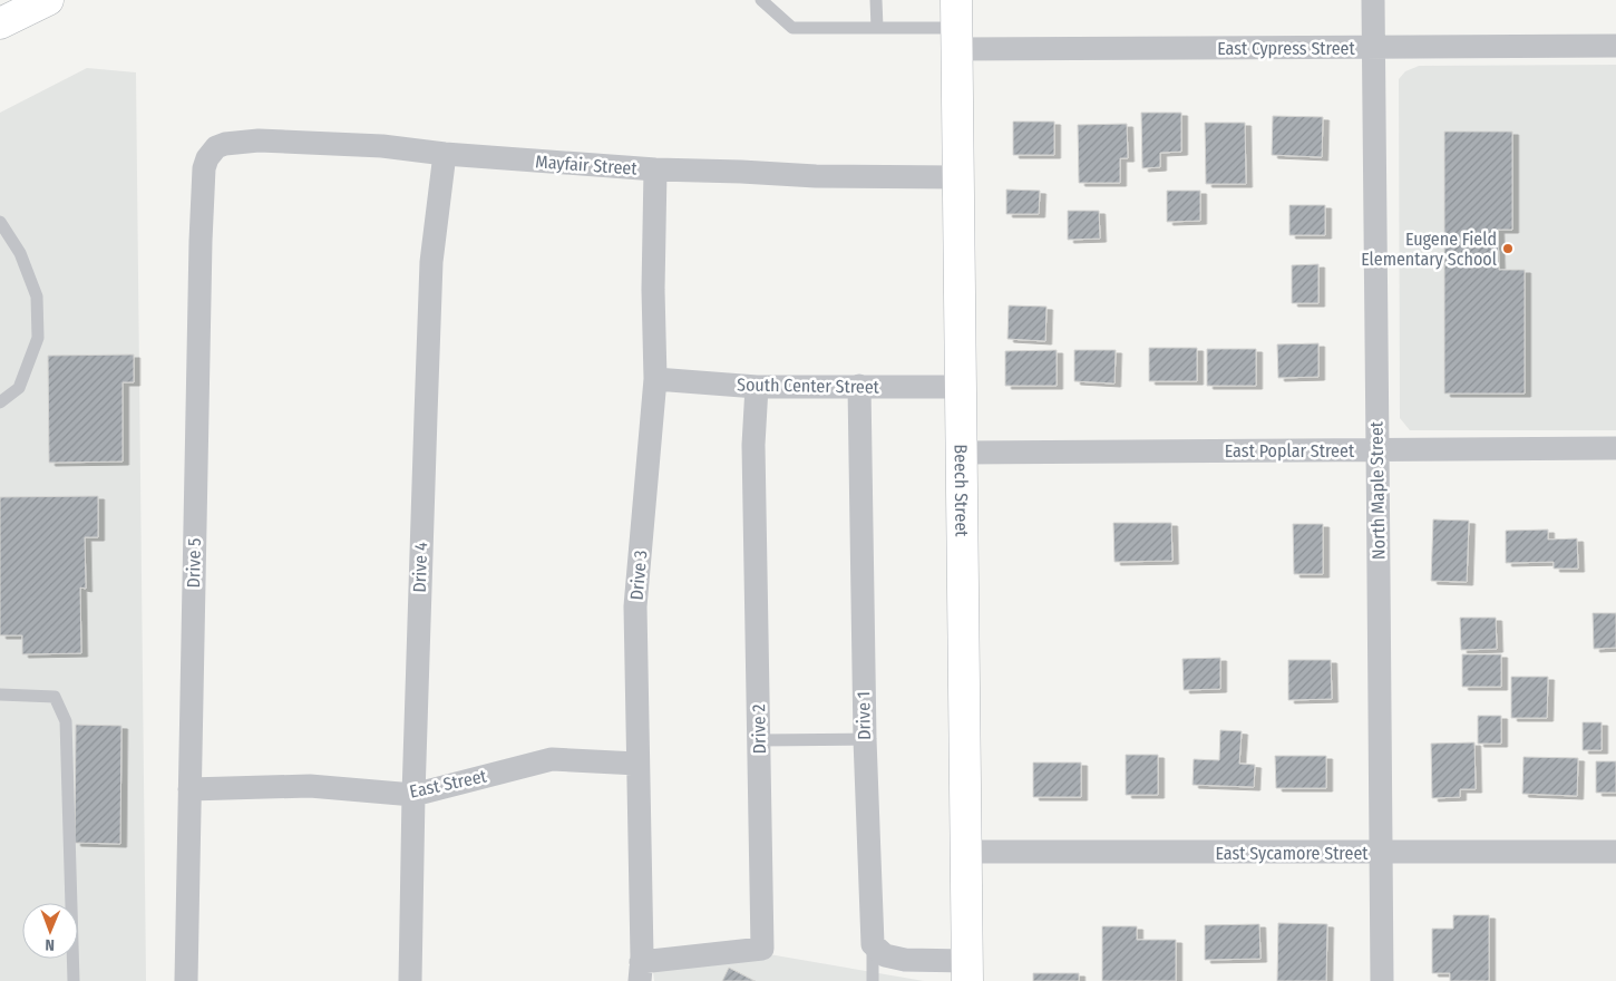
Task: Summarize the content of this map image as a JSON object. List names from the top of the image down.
{
  "streets": {
    "street": [
      "East Cypress Street",
      "Mayfair Street",
      "South Center Street",
      "East Poplar Street",
      "Beech Street",
      "North Maple Street",
      "Drive 5",
      "Drive 4",
      "Drive 3",
      "Drive 1",
      "Drive 2",
      "East Street",
      "East Sycamore Street"
    ]
  },
  "crossings": [
    ["East Cypress Street", "Beech Street"],
    ["East Cypress Street", "North Maple Street"],
    ["Mayfair Street", "Beech Street"],
    ["Mayfair Street", "Drive 5"],
    ["Mayfair Street", "Drive 4"],
    ["Mayfair Street", "Drive 3"],
    ["South Center Street", "Beech Street"],
    ["South Center Street", "Drive 3"],
    ["South Center Street", "Drive 1"],
    ["South Center Street", "Drive 2"],
    ["East Poplar Street", "Beech Street"],
    ["East Poplar Street", "North Maple Street"],
    ["Beech Street", "East Sycamore Street"],
    ["North Maple Street", "East Sycamore Street"],
    ["Drive 5", "East Street"],
    ["Drive 4", "East Street"],
    ["Drive 3", "Drive 2"],
    ["Drive 3", "East Street"]
  ],
  "places": ["Eugene Field Elementary School"],
  "north": "bottom"
}
